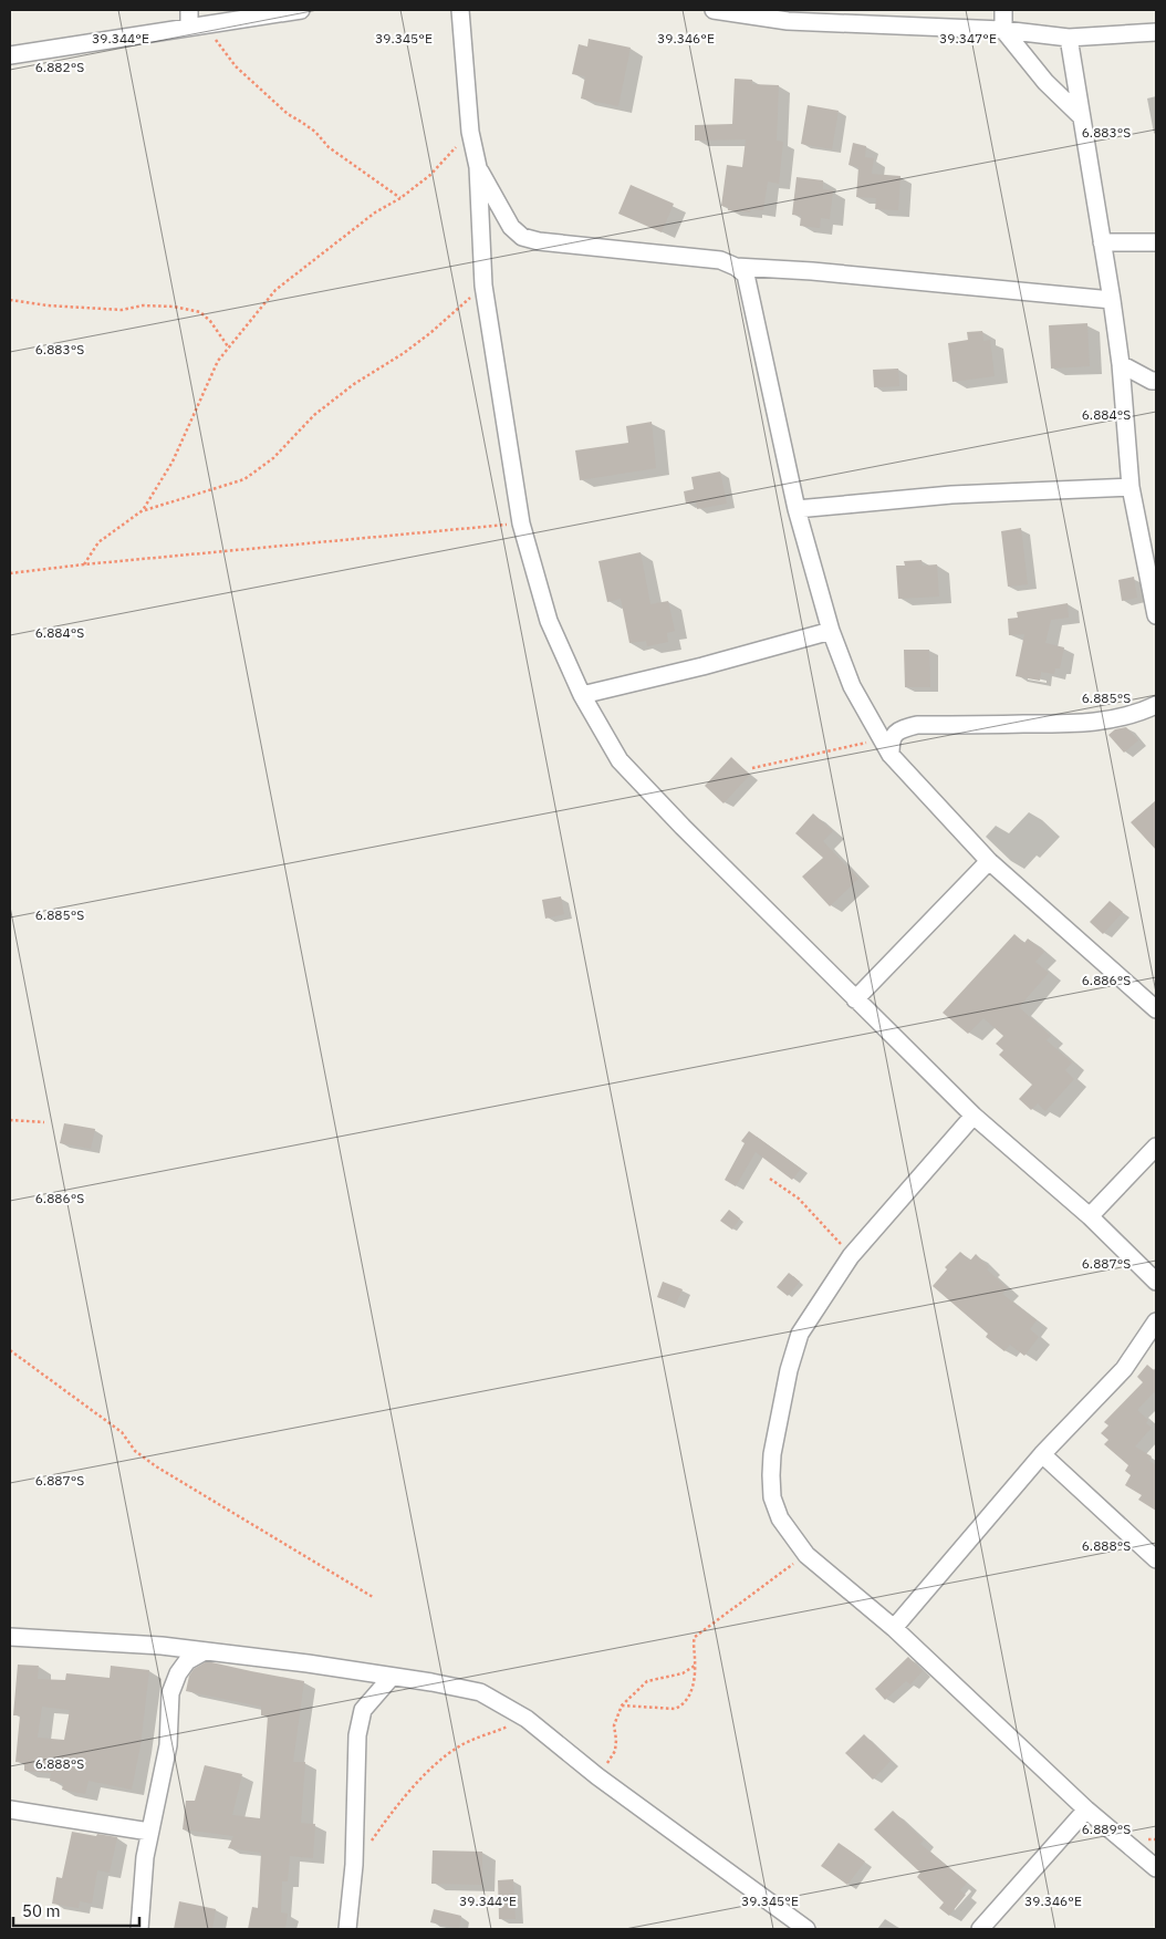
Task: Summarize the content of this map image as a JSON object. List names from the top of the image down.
{
  "scale_bar": "50 m",
  "coordinates": [
    "39.347°E",
    "39.344°E",
    "39.345°E",
    "39.346°E",
    "6.882°S",
    "6.883°S",
    "6.884°S",
    "6.885°S",
    "6.886°S",
    "6.887°S",
    "6.888°S",
    "6.889°S"
  ]
}
